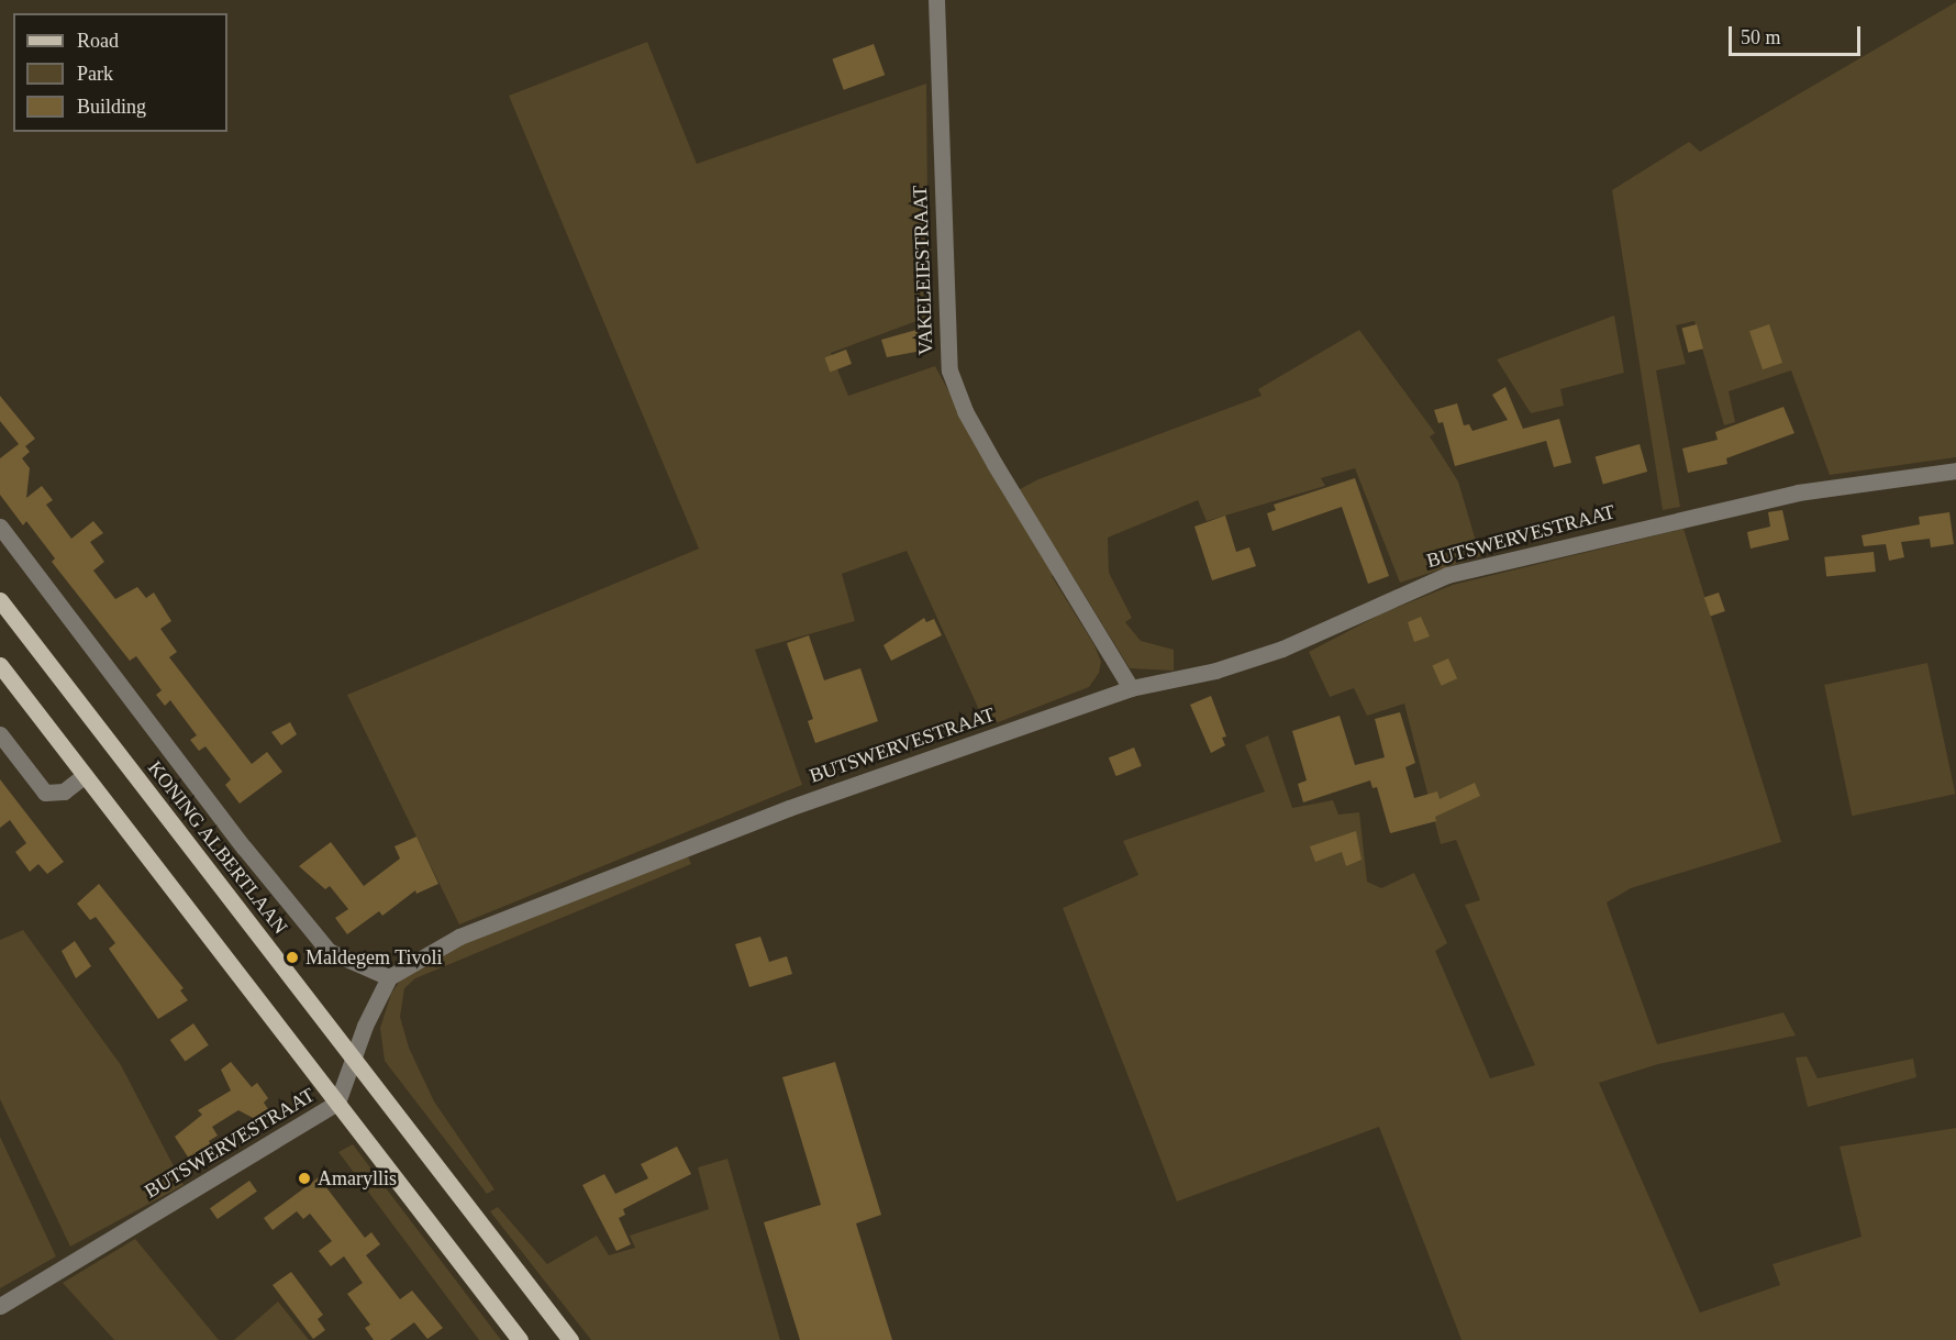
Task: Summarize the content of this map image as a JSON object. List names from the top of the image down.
{
  "streets": {
    "main road": ["KONING ALBERTLAAN"],
    "street": ["VAKELEIESTRAAT", "BUTSWERVESTRAAT"]
  },
  "crossings": [
    ["VAKELEIESTRAAT", "BUTSWERVESTRAAT"],
    ["BUTSWERVESTRAAT", "KONING ALBERTLAAN"]
  ],
  "places": ["Maldegem Tivoli", "Amaryllis"],
  "legend": ["Road", "Park", "Building"],
  "scale_bar": "50 m"
}
